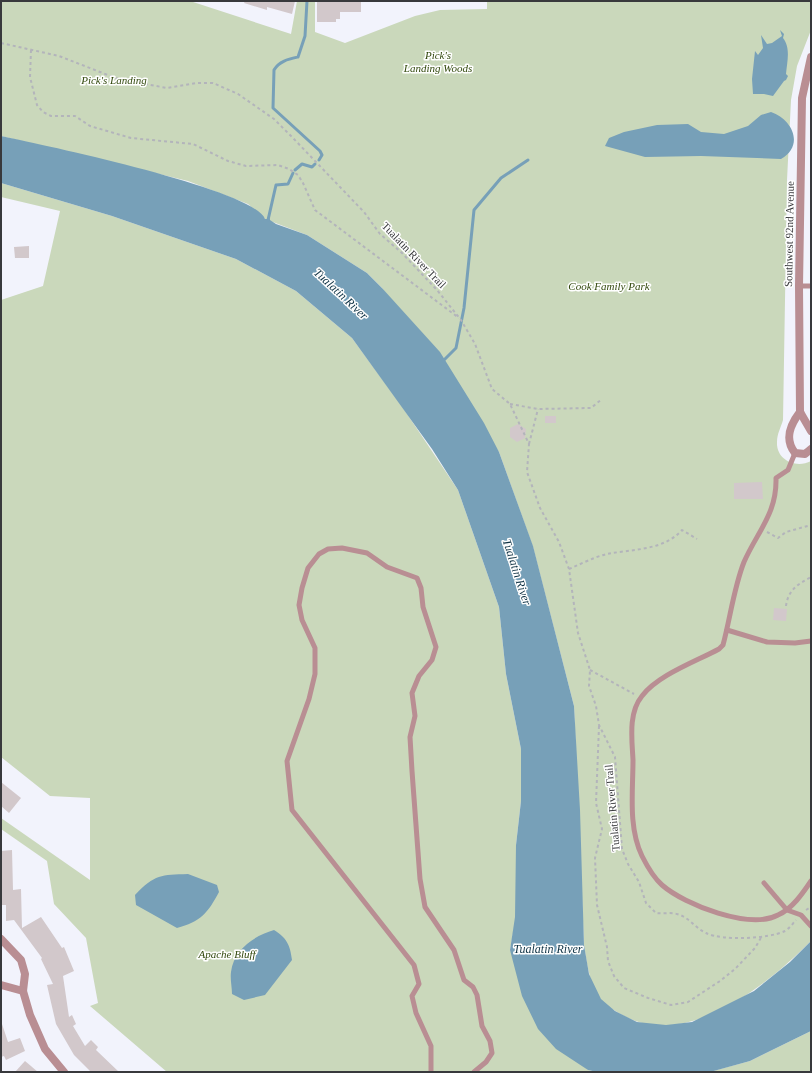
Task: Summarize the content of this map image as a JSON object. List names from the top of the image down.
{
  "streets": {
    "street": ["Southwest 92nd Avenue"],
    "path": ["Tualatin River Trail"]
  },
  "water": ["Tualatin River"],
  "parks": [
    "Pick's Landing Woods",
    "Pick's Landing",
    "Cook Family Park",
    "Apache Bluff"
  ]
}
